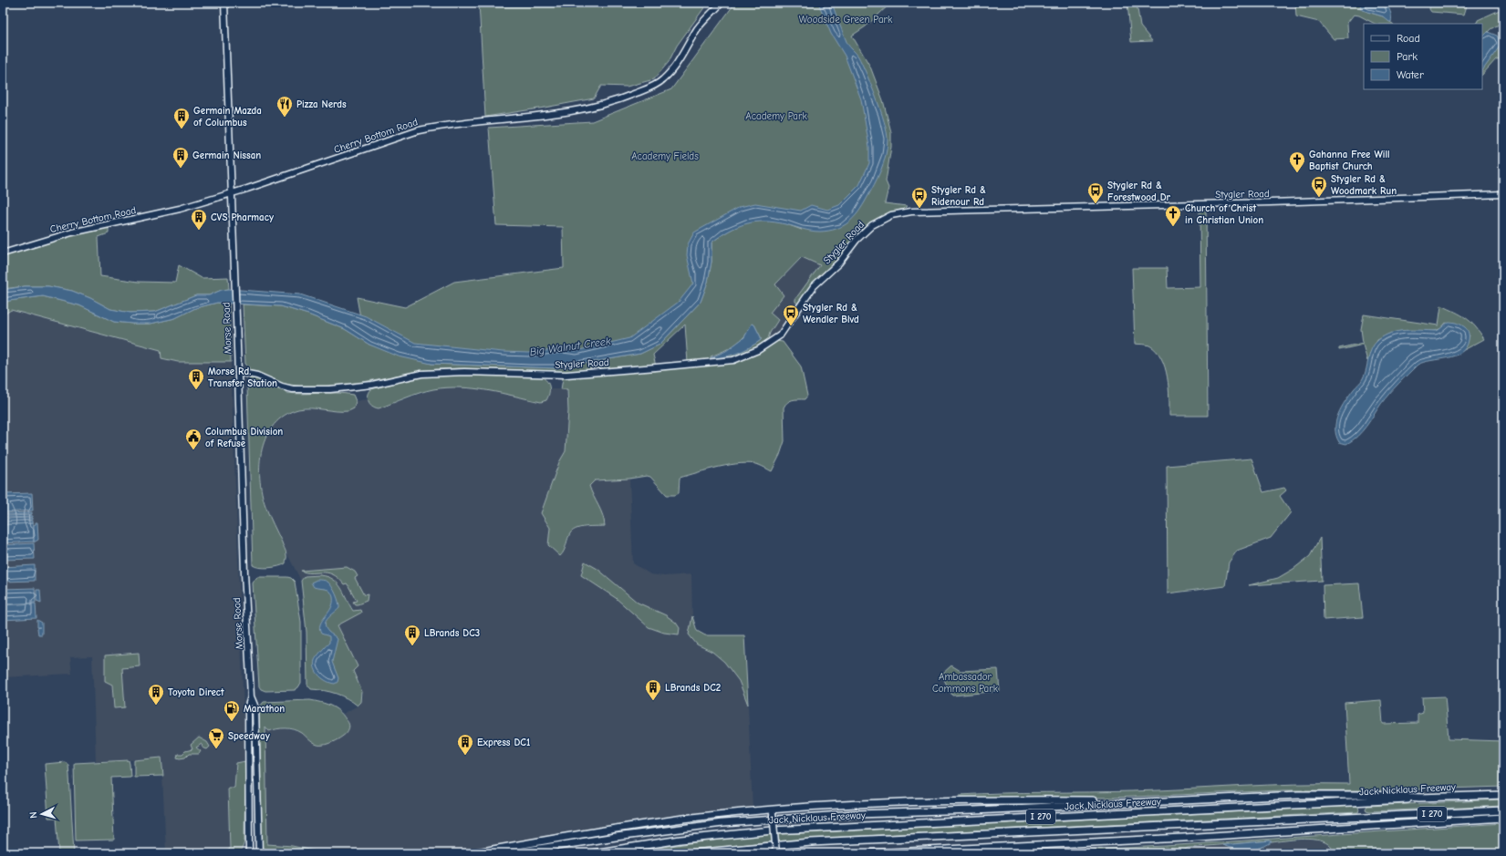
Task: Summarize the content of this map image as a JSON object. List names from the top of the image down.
{
  "streets": {
    "highway": ["Jack Nicklaus Freeway", "I 270"],
    "main road": ["Cherry Bottom Road", "Stygler Road", "Morse Road"]
  },
  "crossings": [
    ["Cherry Bottom Road", "Morse Road"],
    ["Stygler Road", "Morse Road"]
  ],
  "water": ["Big Walnut Creek"],
  "parks": [
    "Woodside Green Park",
    "Academy Park",
    "Academy Fields",
    "Ambassador Commons Park"
  ],
  "places": {
    "restaurant": ["Pizza Nerds"],
    "building": [
      "Germain Mazda of Columbus",
      "Germain Nissan",
      "CVS Pharmacy",
      "Morse Rd. Transfer Station",
      "LBrands DC3",
      "LBrands DC2",
      "Toyota Direct",
      "Express DC1"
    ],
    "church": ["Gahanna Free Will Baptist Church", "Church of Christ in Christian Union"],
    "bus stop": [
      "Stygler Rd & Woodmark Run",
      "Stygler Rd & Forestwood Dr",
      "Stygler Rd & Ridenour Rd",
      "Stygler Rd & Wendler Blvd"
    ],
    "public building": ["Columbus Division of Refuse"],
    "fuel station": ["Marathon"],
    "supermarket": ["Speedway"]
  },
  "legend": ["Road", "Park", "Water"],
  "north": "left"
}
